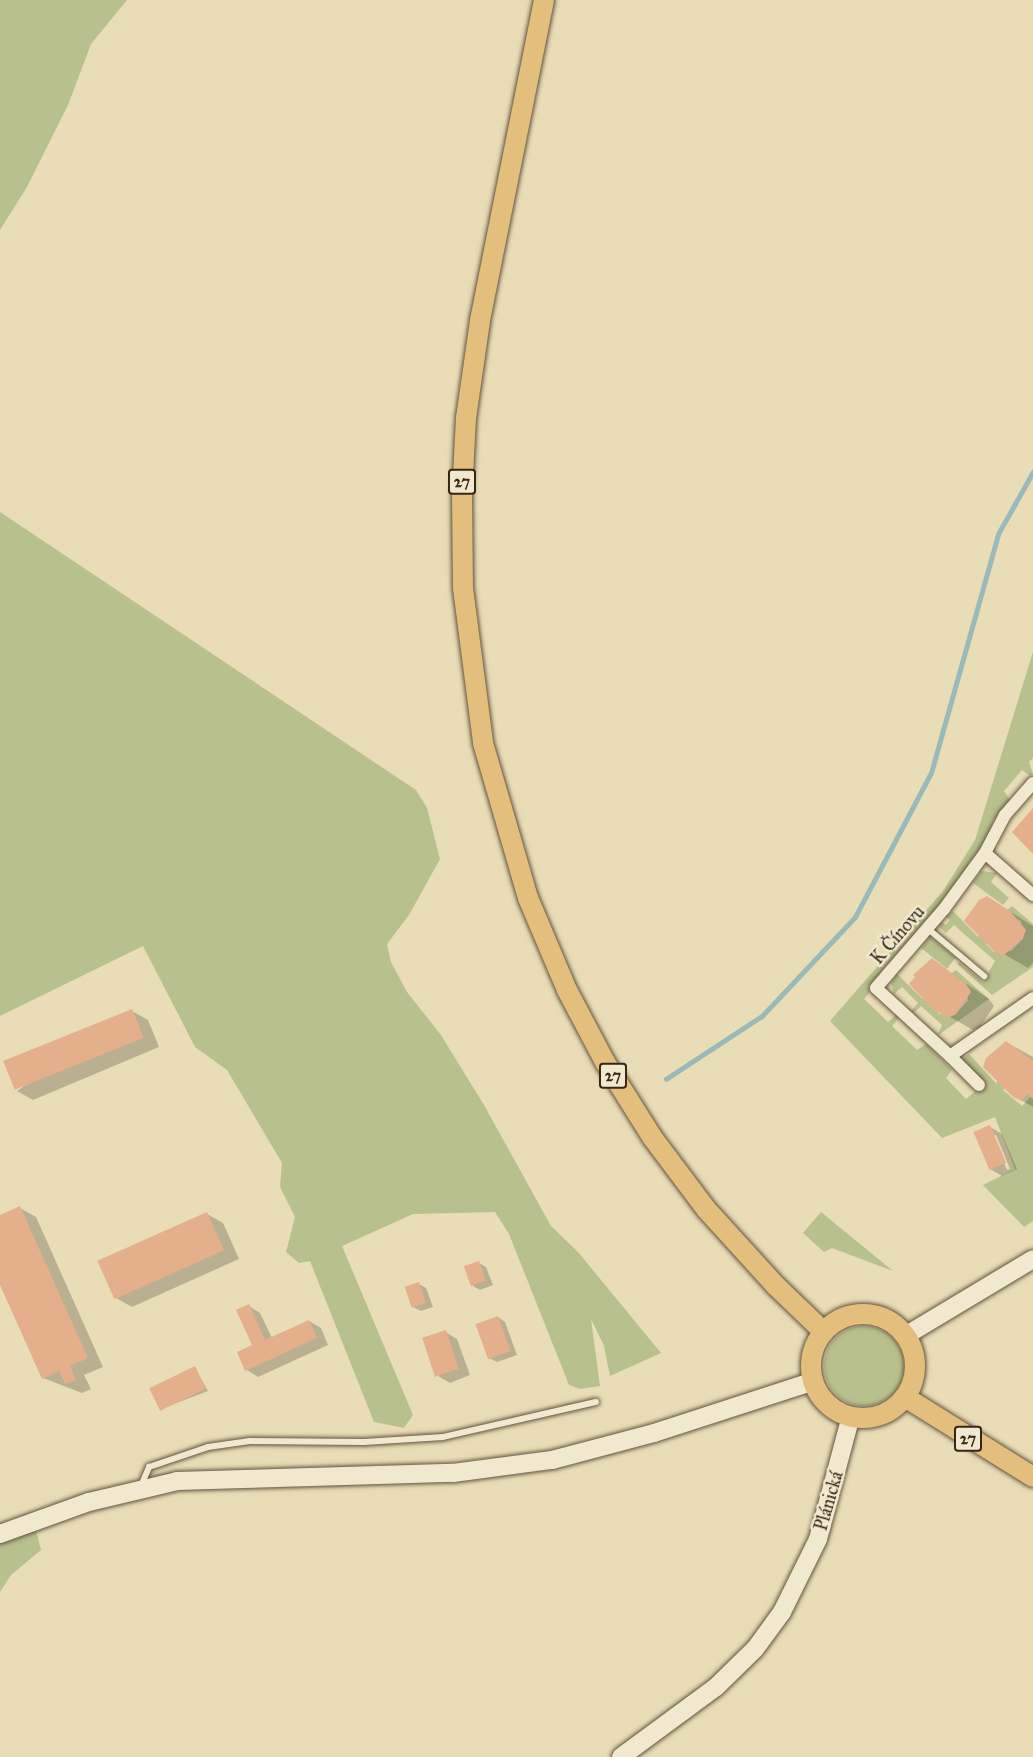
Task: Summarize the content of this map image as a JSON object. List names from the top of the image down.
{
  "streets": {
    "main road": ["27"],
    "street": ["K Čínovu", "Plánická"]
  },
  "crossings": [
    ["27", "Plánická"]
  ]
}
